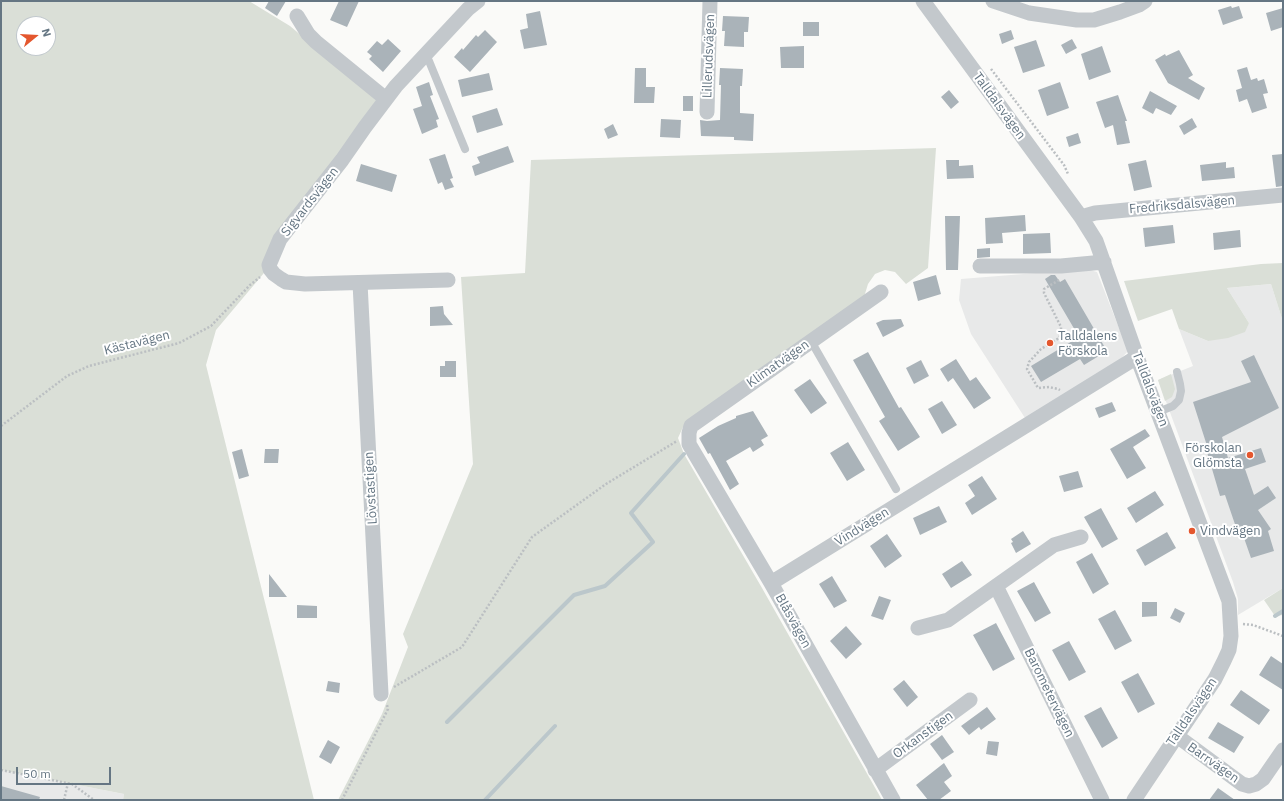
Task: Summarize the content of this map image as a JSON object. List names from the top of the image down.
{
  "streets": {
    "street": [
      "Lillerudsvägen",
      "Talldalsvägen",
      "Sigvardsvägen",
      "Fredriksdalsvägen",
      "Klimatvägen",
      "Lövstastigen",
      "Vindvägen",
      "Blåsvägen",
      "Barometervägen",
      "Orkanstigen",
      "Barrvägen"
    ],
    "path": ["Kästavägen"]
  },
  "crossings": [
    ["Talldalsvägen", "Fredriksdalsvägen"],
    ["Talldalsvägen", "Vindvägen"],
    ["Talldalsvägen", "Barrvägen"],
    ["Sigvardsvägen", "Kästavägen"],
    ["Klimatvägen", "Blåsvägen"],
    ["Vindvägen", "Blåsvägen"],
    ["Blåsvägen", "Orkanstigen"]
  ],
  "places": ["Talldalens Förskola", "Förskolan Glömsta", "Vindvägen"],
  "scale_bar": "50 m",
  "north": "right"
}
